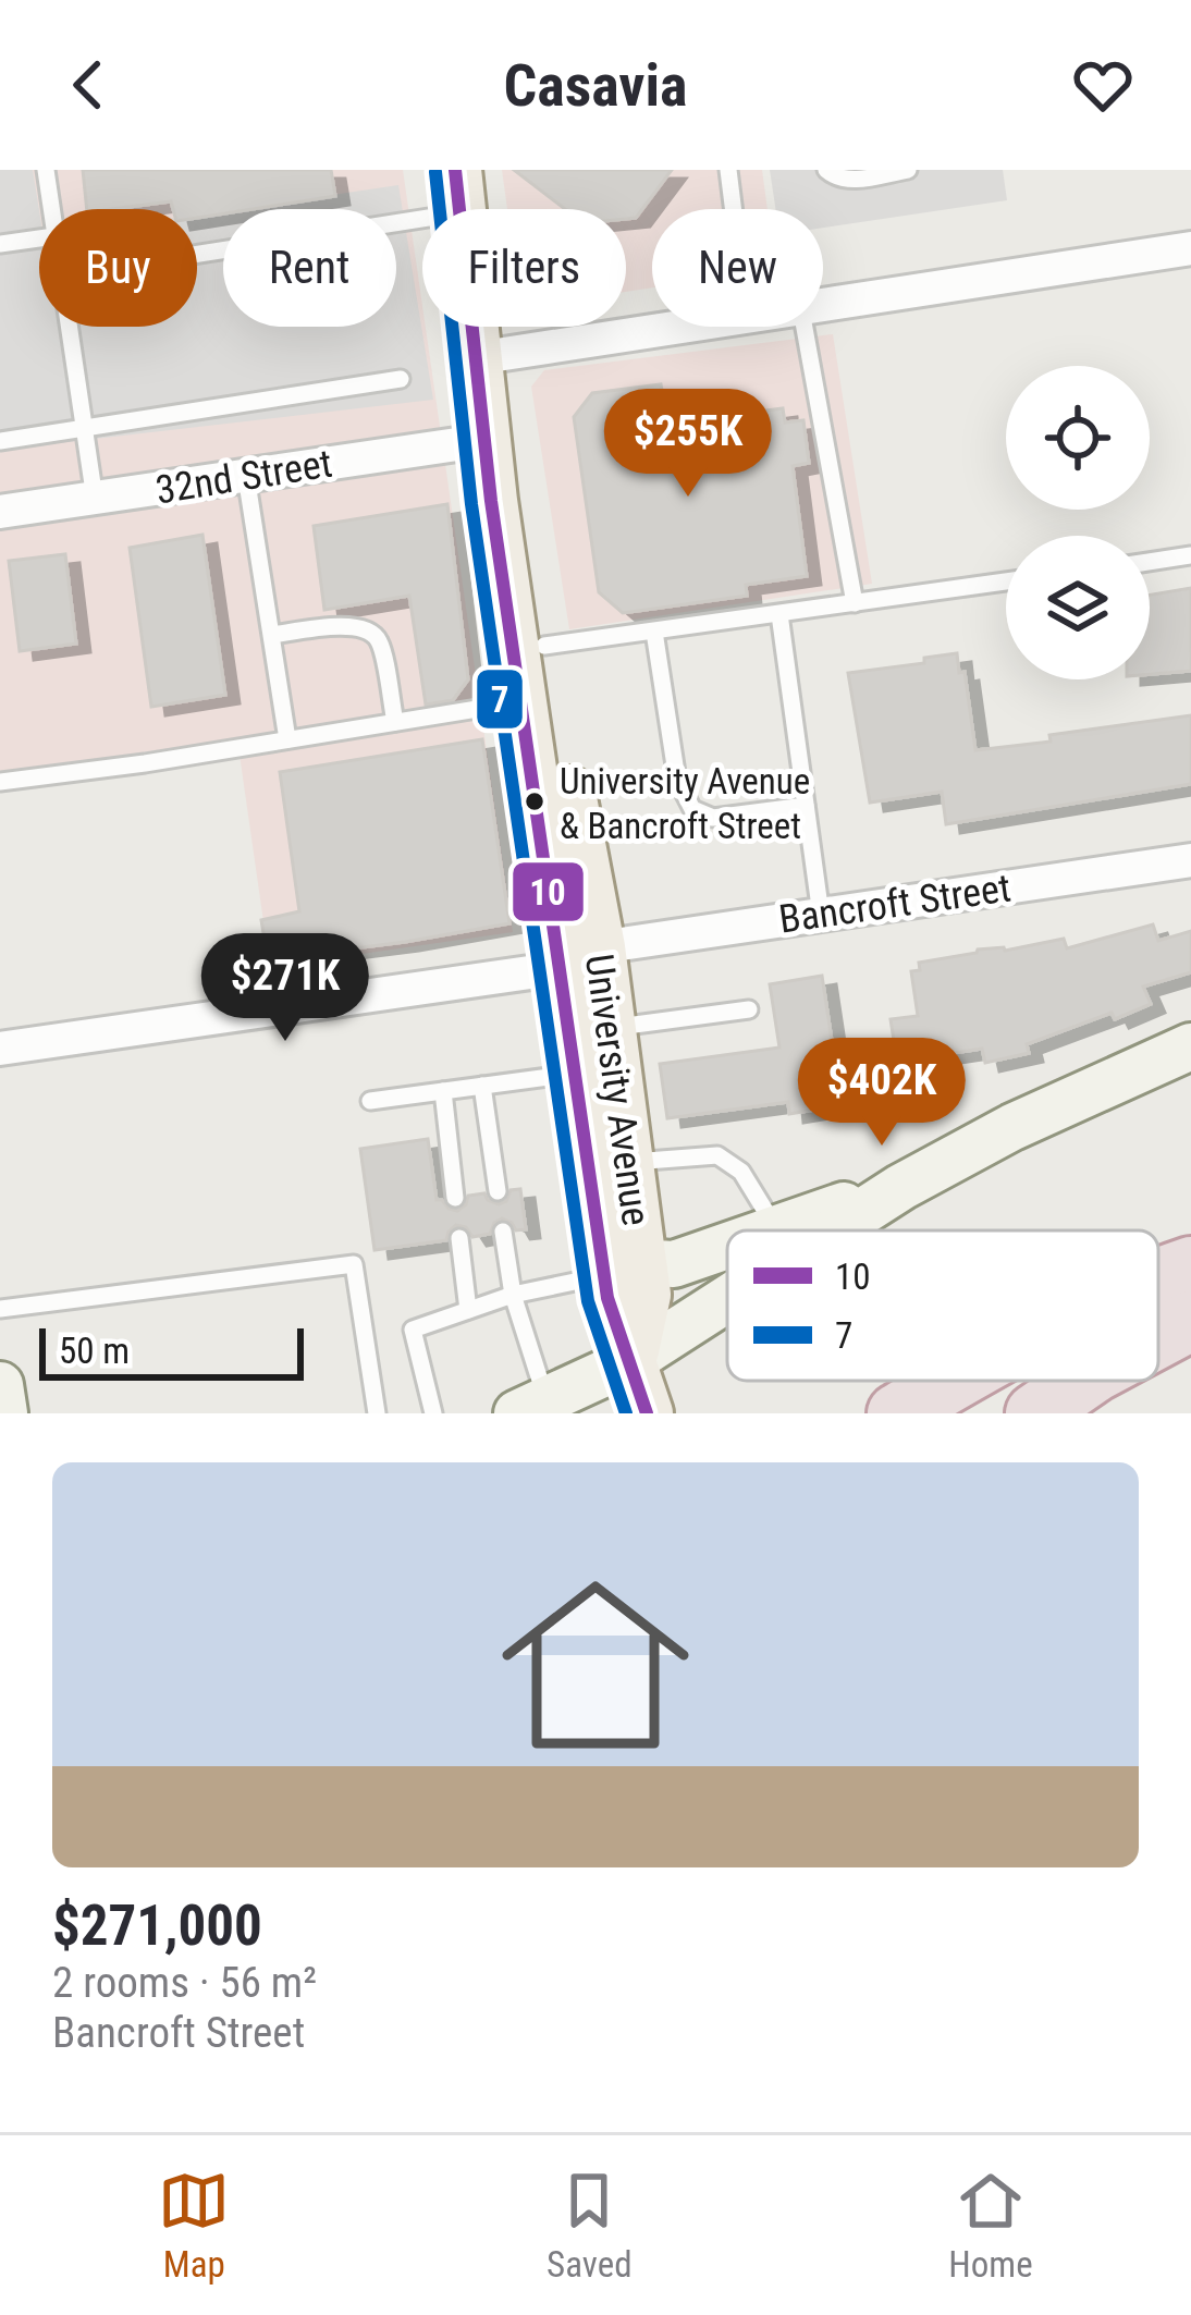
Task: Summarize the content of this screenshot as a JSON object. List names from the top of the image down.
{
  "streets": {
    "main road": ["University Avenue"],
    "street": ["32nd Street", "Bancroft Street"]
  },
  "crossings": [
    ["32nd Street", "University Avenue"],
    ["Bancroft Street", "University Avenue"]
  ],
  "places": ["University Avenue & Bancroft Street"],
  "lines": ["transit line 10", "transit line 7"],
  "legend": ["10", "7"],
  "scale_bar": "50 m",
  "page": {
    "header": "Casavia",
    "chip": [
      "Buy",
      "Rent",
      "Filters",
      "New"
    ],
    "price": ["$255K", "$271K", "$402K"],
    "scale": "50 m",
    "list": [
      {
        "name": "$271,000",
        "note": "2 rooms · 56 m² · Bancroft Street"
      }
    ],
    "tabs": ["Map", "Saved", "Home"]
  }
}
